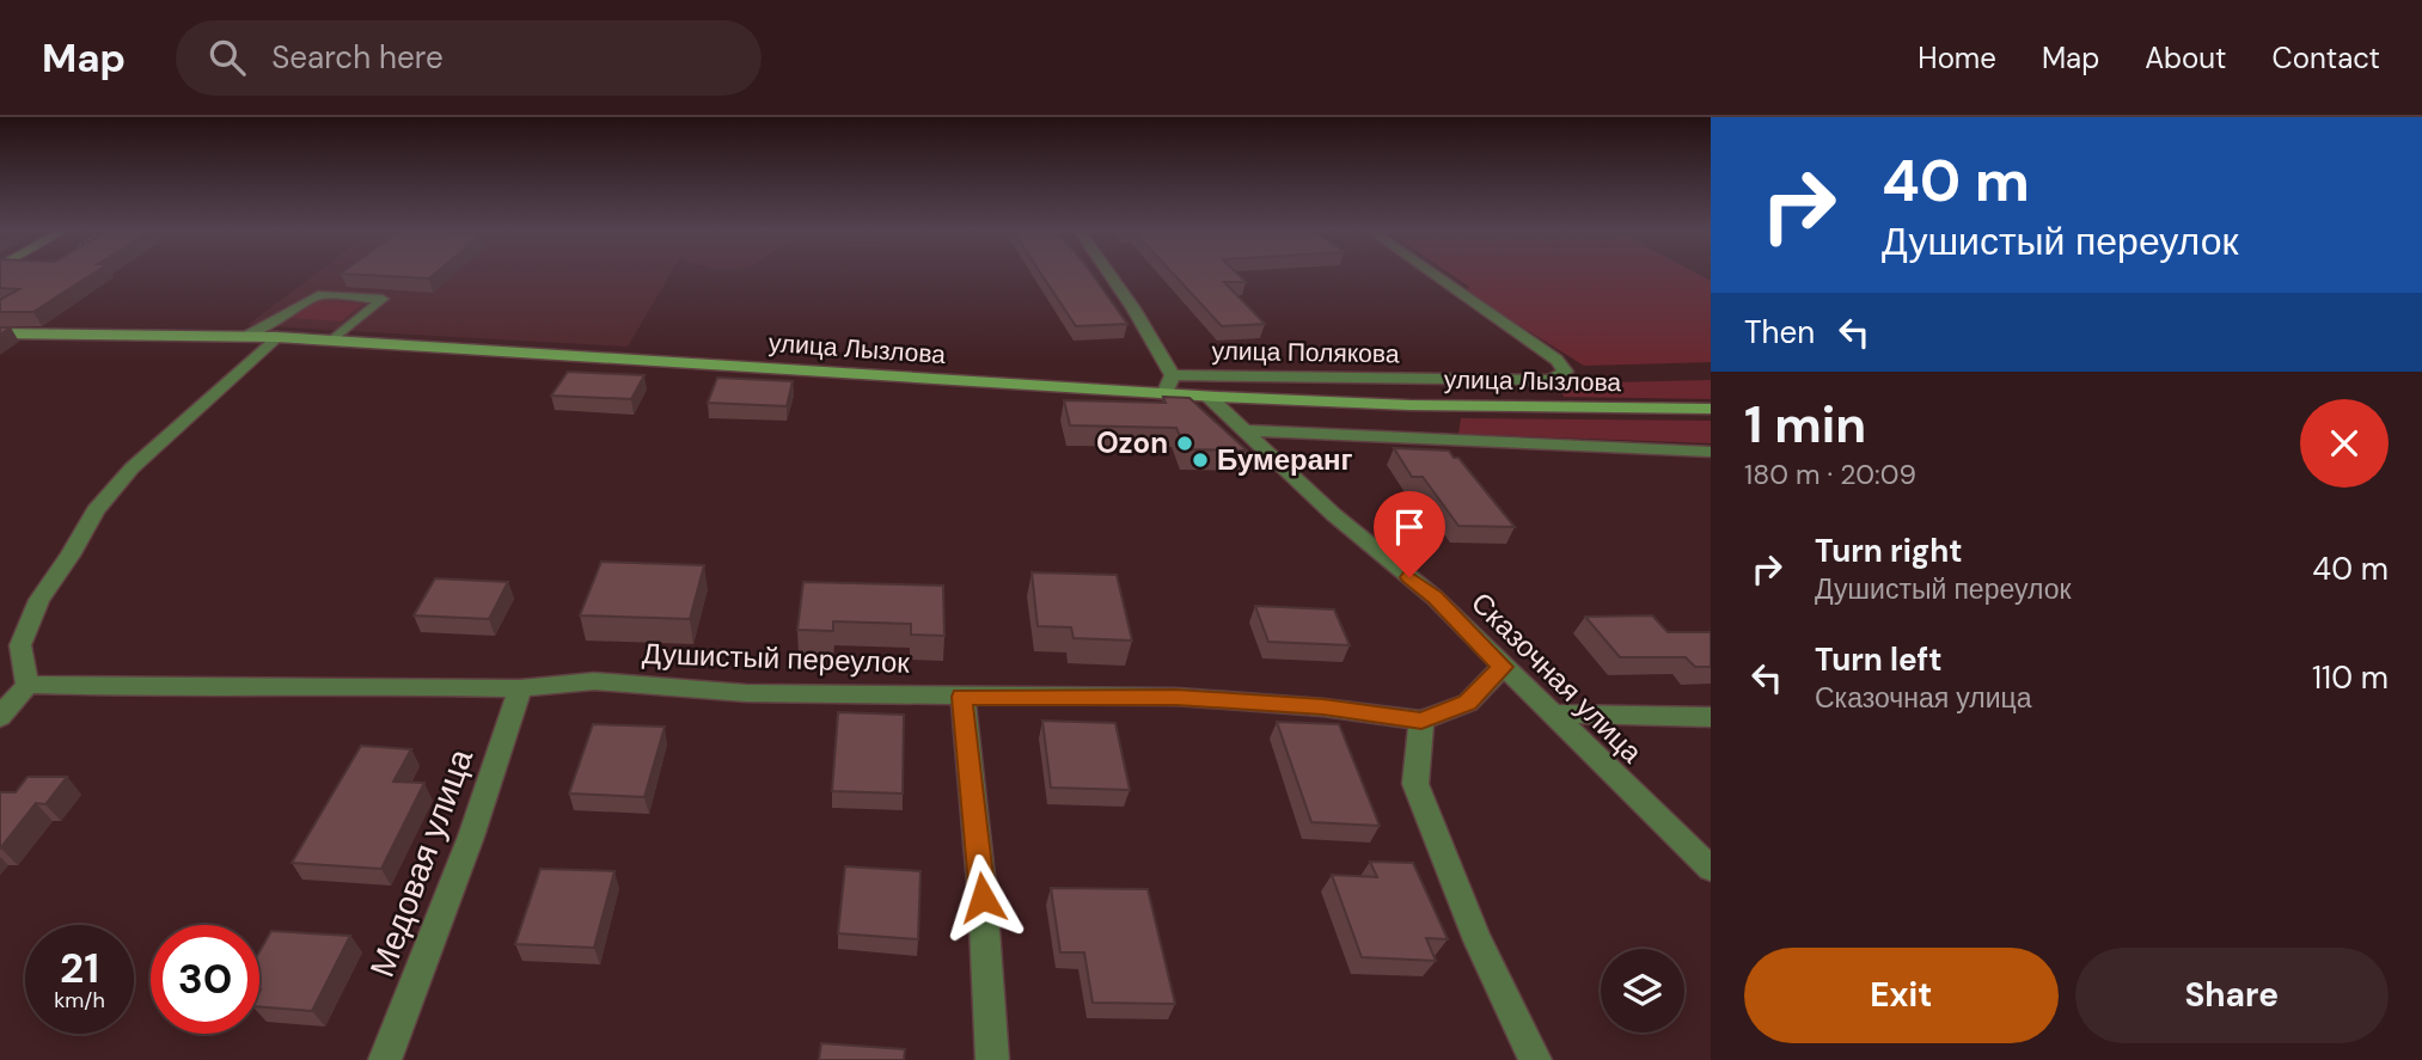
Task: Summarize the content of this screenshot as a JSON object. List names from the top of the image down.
{
  "streets": {
    "main road": ["улица Лызлова"],
    "street": [
      "улица Полякова",
      "Душистый переулок",
      "Сказочная улица",
      "Медовая улица"
    ]
  },
  "crossings": [
    ["улица Лызлова", "улица Полякова"],
    ["улица Лызлова", "Сказочная улица"],
    ["Душистый переулок", "Сказочная улица"],
    ["Душистый переулок", "Медовая улица"]
  ],
  "places": ["Ozon", "Бумеранг"],
  "page": {
    "header": "Map",
    "search": "Search here",
    "nav": [
      "Home",
      "Map",
      "About",
      "Contact"
    ],
    "turn": ["40 m", "Душистый переулок"],
    "then": "Then",
    "heading": ["1 min", "180 m · 20:09"],
    "list": [
      {
        "name": "Turn right",
        "note": "Душистый переулок",
        "value": "40 m"
      },
      {
        "name": "Turn left",
        "note": "Сказочная улица",
        "value": "110 m"
      }
    ],
    "speed": "21 km/h",
    "limit": "30",
    "buttons": ["Exit", "Share"]
  }
}
